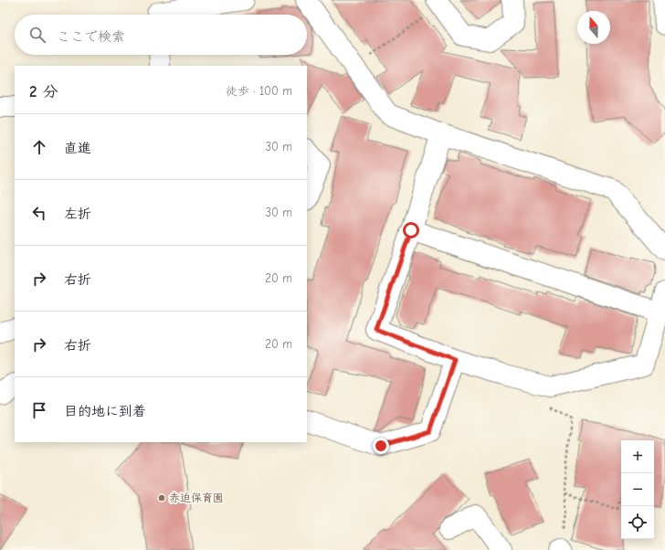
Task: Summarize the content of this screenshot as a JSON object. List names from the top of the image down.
{
  "places": ["赤迫保育園"],
  "north": "top",
  "page": {
    "search": "ここで検索",
    "heading": ["2 分", "徒歩 · 100 m"],
    "list": [
      ["直進", "30 m"],
      ["左折", "30 m"],
      ["右折", "20 m"],
      ["右折", "20 m"],
      "目的地に到着"
    ],
    "map_buttons": ["+", "−"]
  }
}
